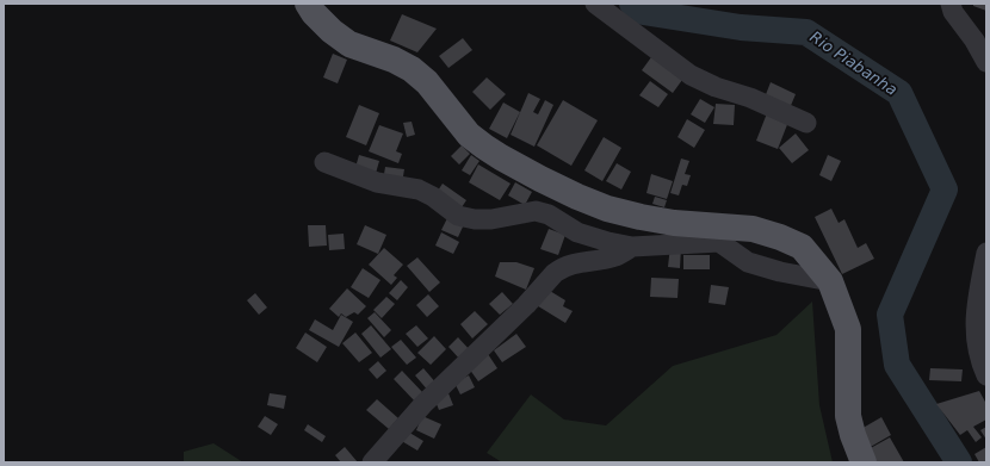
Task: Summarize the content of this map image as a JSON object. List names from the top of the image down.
{
  "water": ["Rio Piabanha"]
}
